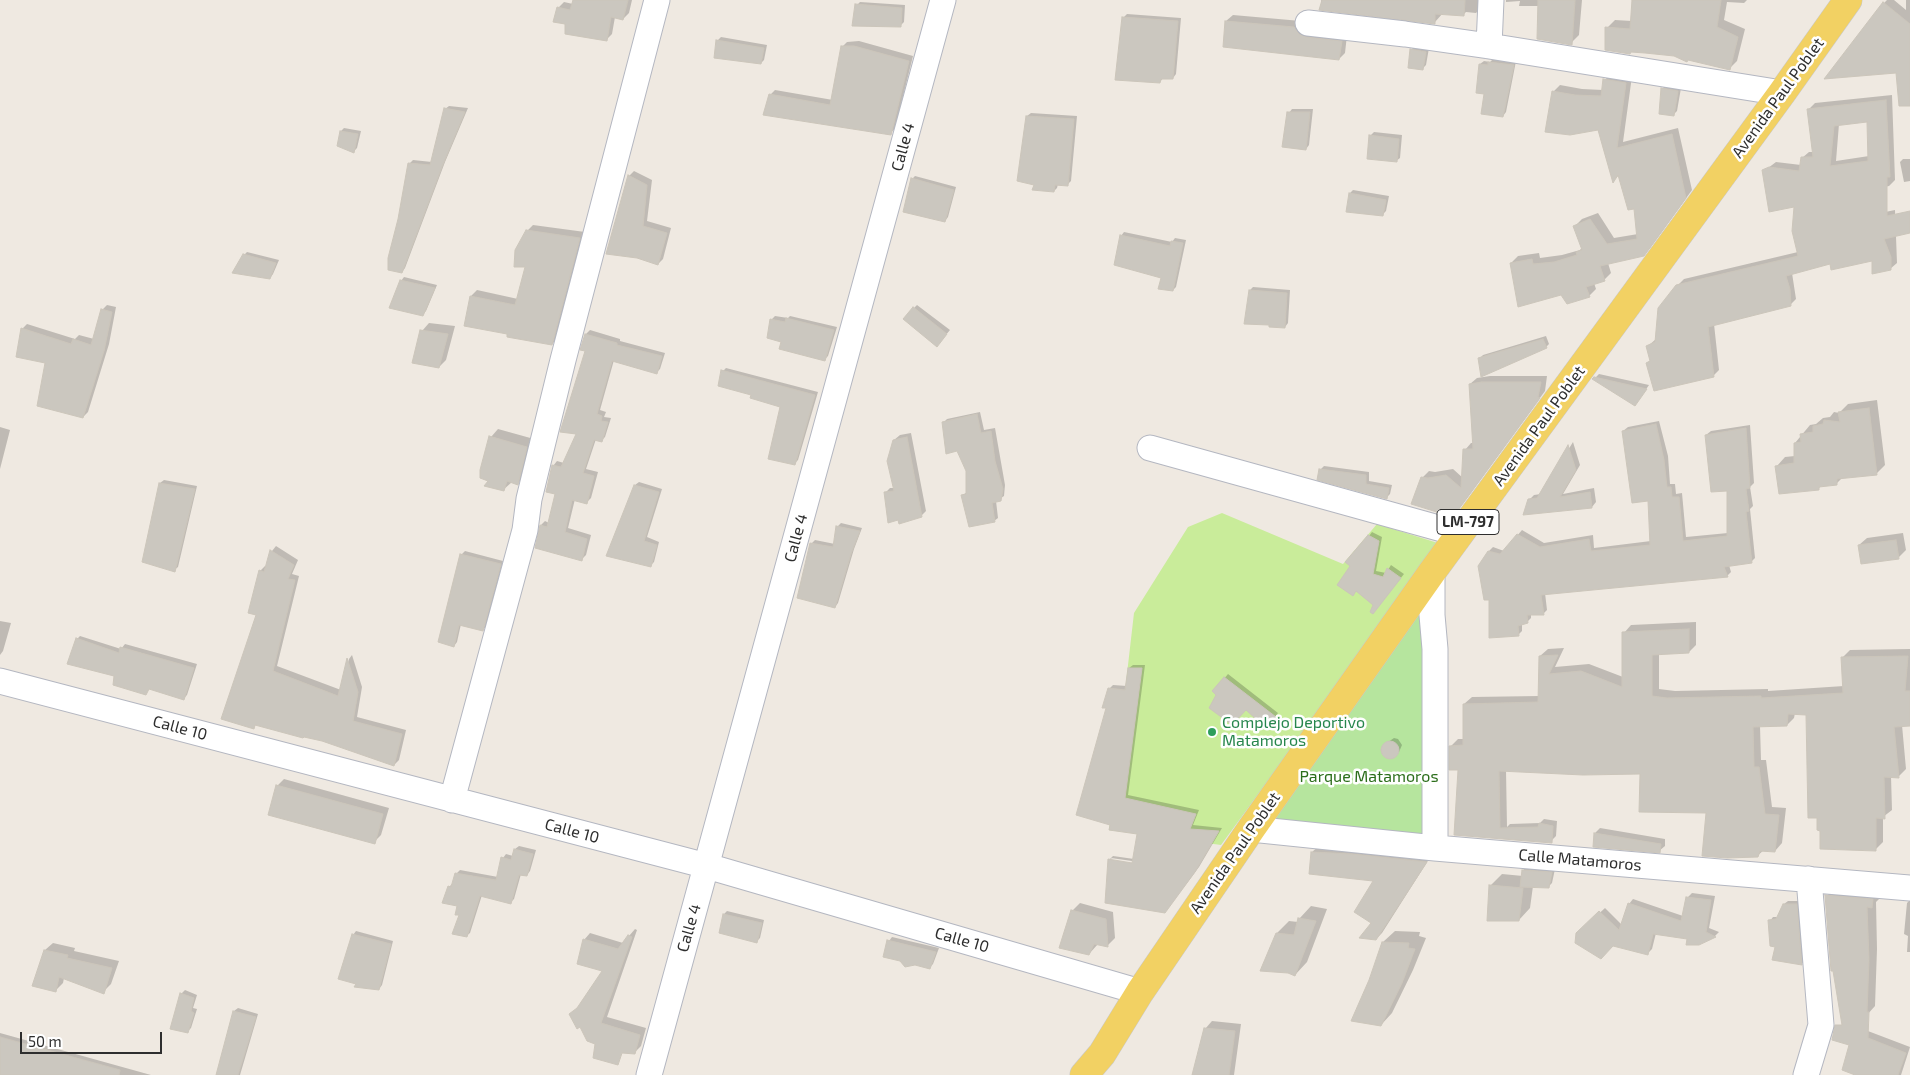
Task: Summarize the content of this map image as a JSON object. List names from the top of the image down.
{
  "streets": {
    "main road": ["Avenida Paul Poblet", "LM-797"],
    "street": ["Calle 4", "Calle 10", "Calle Matamoros"]
  },
  "crossings": [
    ["Avenida Paul Poblet", "Calle 10"],
    ["Avenida Paul Poblet", "Calle Matamoros"],
    ["Calle 4", "Calle 10"]
  ],
  "parks": ["Parque Matamoros"],
  "places": ["Complejo Deportivo Matamoros"],
  "scale_bar": "50 m"
}
